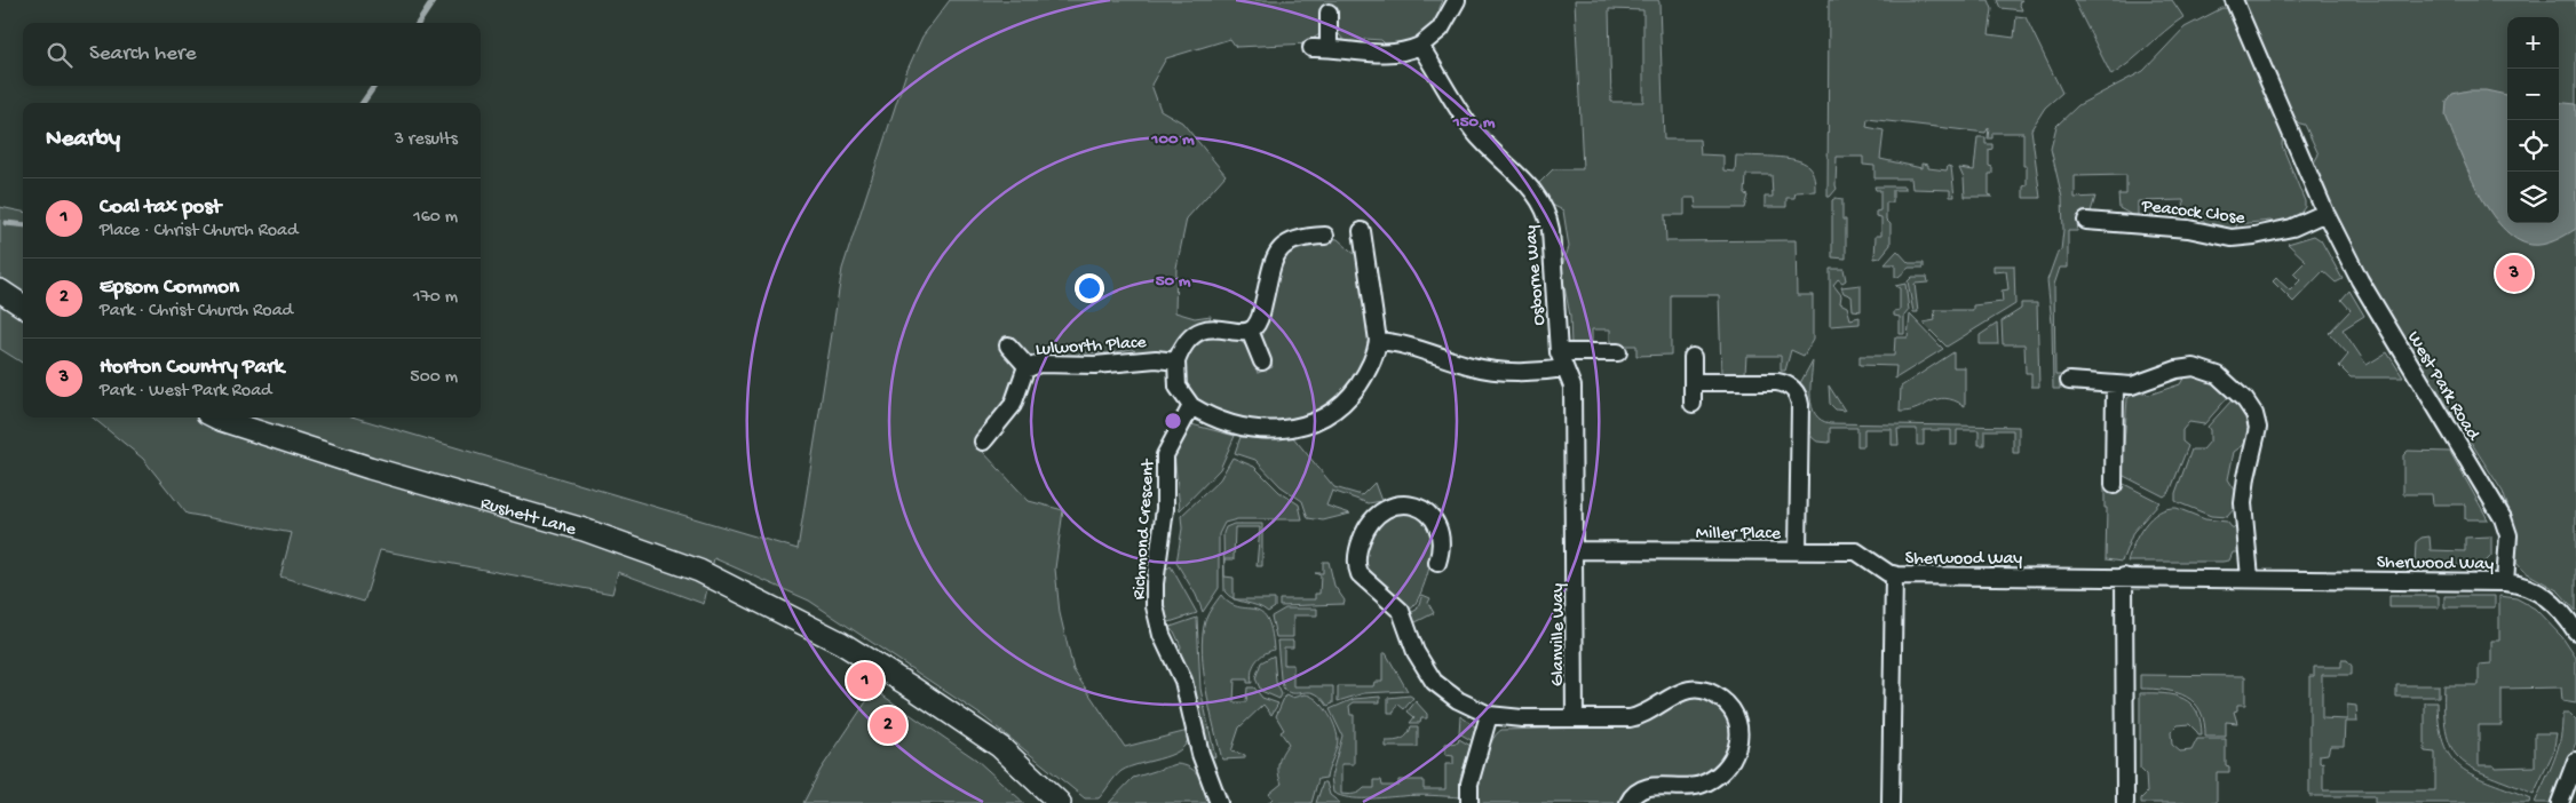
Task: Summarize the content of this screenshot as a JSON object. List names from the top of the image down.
{
  "streets": {
    "main road": ["Rushett Lane"],
    "street": [
      "Peacock Close",
      "Osborne Way",
      "Lulworth Place",
      "West Park Road",
      "Richmond Crescent",
      "Miller Place",
      "Sherwood Way",
      "Glanville Way"
    ]
  },
  "crossings": [
    ["Peacock Close", "West Park Road"],
    ["Osborne Way", "Miller Place"],
    ["Osborne Way", "Glanville Way"],
    ["West Park Road", "Sherwood Way"],
    ["Miller Place", "Sherwood Way"],
    ["Miller Place", "Glanville Way"]
  ],
  "page": {
    "map_buttons": ["+", "−"],
    "search": "Search here",
    "heading": ["Nearby", "3 results"],
    "list": [
      {
        "mark": "1",
        "name": "Coal tax post",
        "note": "Place · Christ Church Road",
        "value": "160 m"
      },
      {
        "mark": "2",
        "name": "Epsom Common",
        "note": "Park · Christ Church Road",
        "value": "170 m"
      },
      {
        "mark": "3",
        "name": "Horton Country Park",
        "note": "Park · West Park Road",
        "value": "500 m"
      }
    ],
    "pins": ["3", "1", "2"]
  },
  "rings": ["150 m", "100 m", "50 m"]
}
